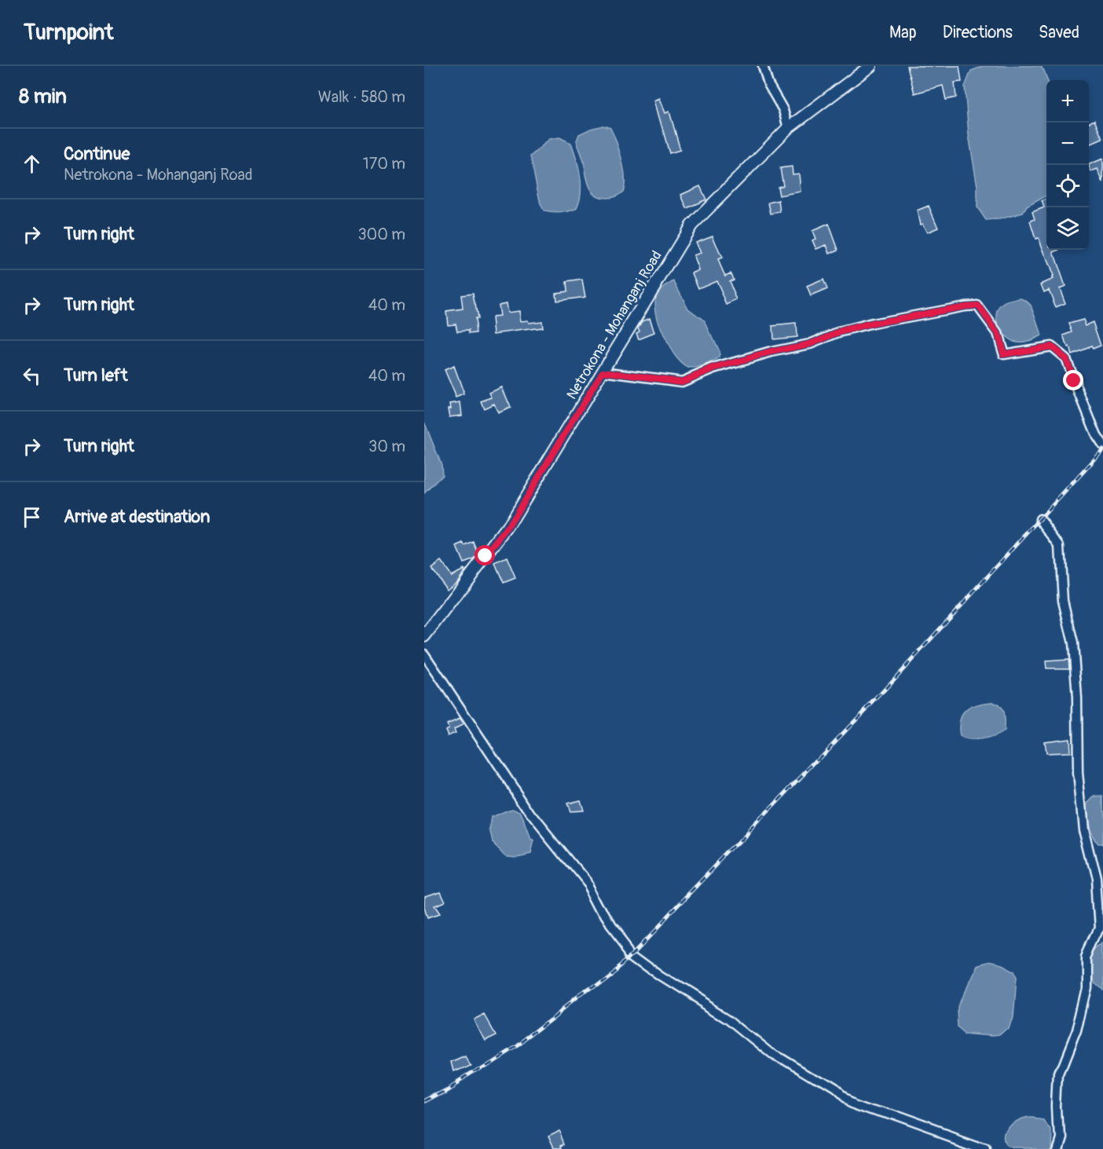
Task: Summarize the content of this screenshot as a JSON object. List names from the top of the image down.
{
  "streets": {
    "main road": ["Netrokona - Mohanganj Road"]
  },
  "page": {
    "header": "Turnpoint",
    "nav": ["Map", "Directions", "Saved"],
    "heading": ["8 min", "Walk · 580 m"],
    "map_buttons": ["+", "−"],
    "list": [
      ["Continue", "Netrokona - Mohanganj Road", "170 m"],
      ["Turn right", "300 m"],
      ["Turn right", "40 m"],
      ["Turn left", "40 m"],
      ["Turn right", "30 m"],
      "Arrive at destination"
    ]
  }
}
